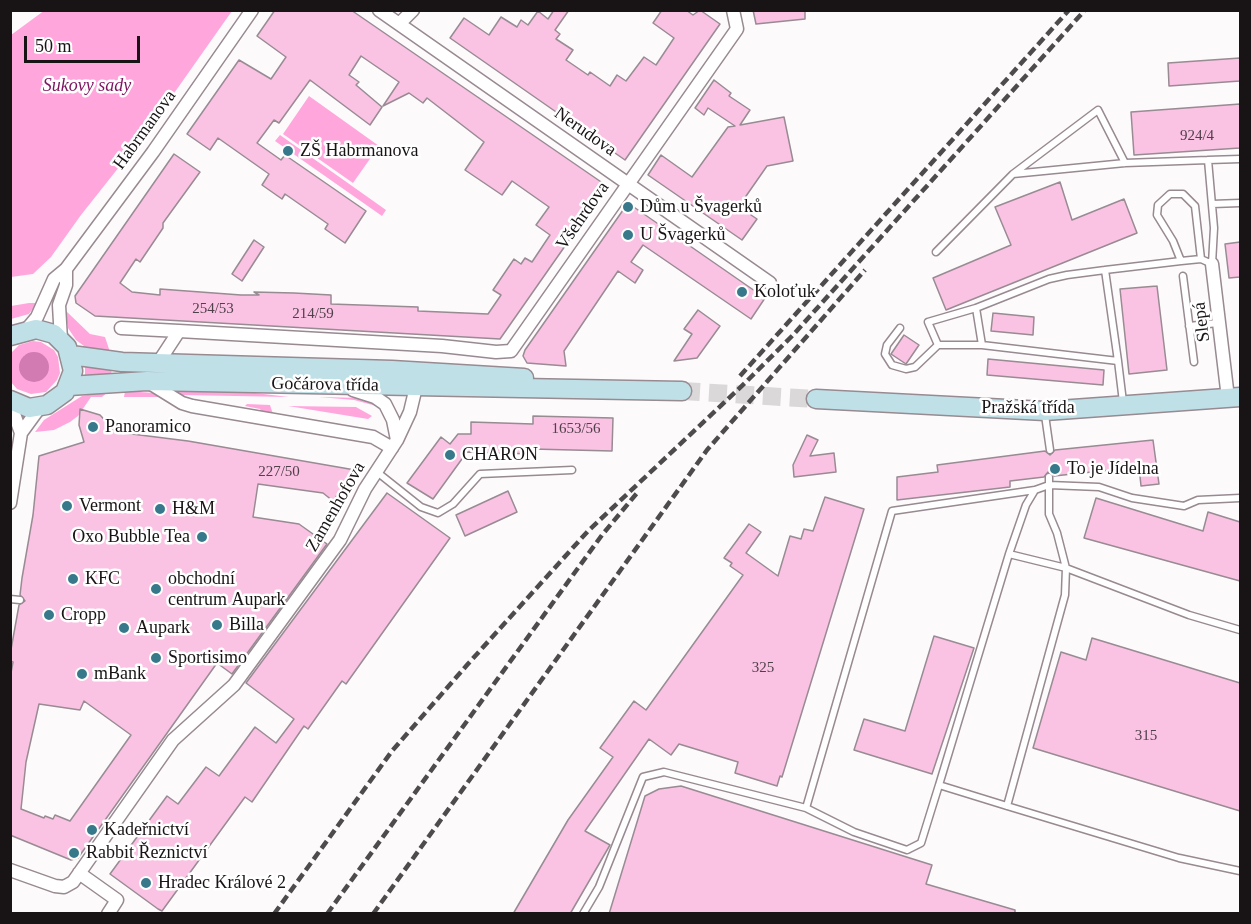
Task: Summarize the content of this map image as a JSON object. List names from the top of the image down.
{
  "streets": {
    "street": [
      "Habrmanova",
      "Nerudova",
      "Všehrdova",
      "Slepá",
      "Gočárova třída",
      "Pražská třída",
      "Zamenhofova"
    ]
  },
  "crossings": [
    ["Habrmanova", "Gočárova třída"],
    ["Nerudova", "Všehrdova"],
    ["Slepá", "Pražská třída"],
    ["Gočárova třída", "Zamenhofova"]
  ],
  "parks": ["Sukovy sady"],
  "places": [
    "ZŠ Habrmanova",
    "Dům u Švagerků",
    "U Švagerků",
    "Koloťuk",
    "Panoramico",
    "CHARON",
    "To je Jídelna",
    "Vermont",
    "H&M",
    "Oxo Bubble Tea",
    "KFC",
    "obchodní centrum Aupark",
    "Cropp",
    "Billa",
    "Aupark",
    "Sportisimo",
    "mBank",
    "Kadeřnictví",
    "Rabbit Řeznictví",
    "Hradec Králové 2"
  ],
  "house_numbers": [
    "924/4",
    "254/53",
    "214/59",
    "1653/56",
    "227/50",
    "325",
    "315"
  ],
  "scale_bar": "50 m"
}
